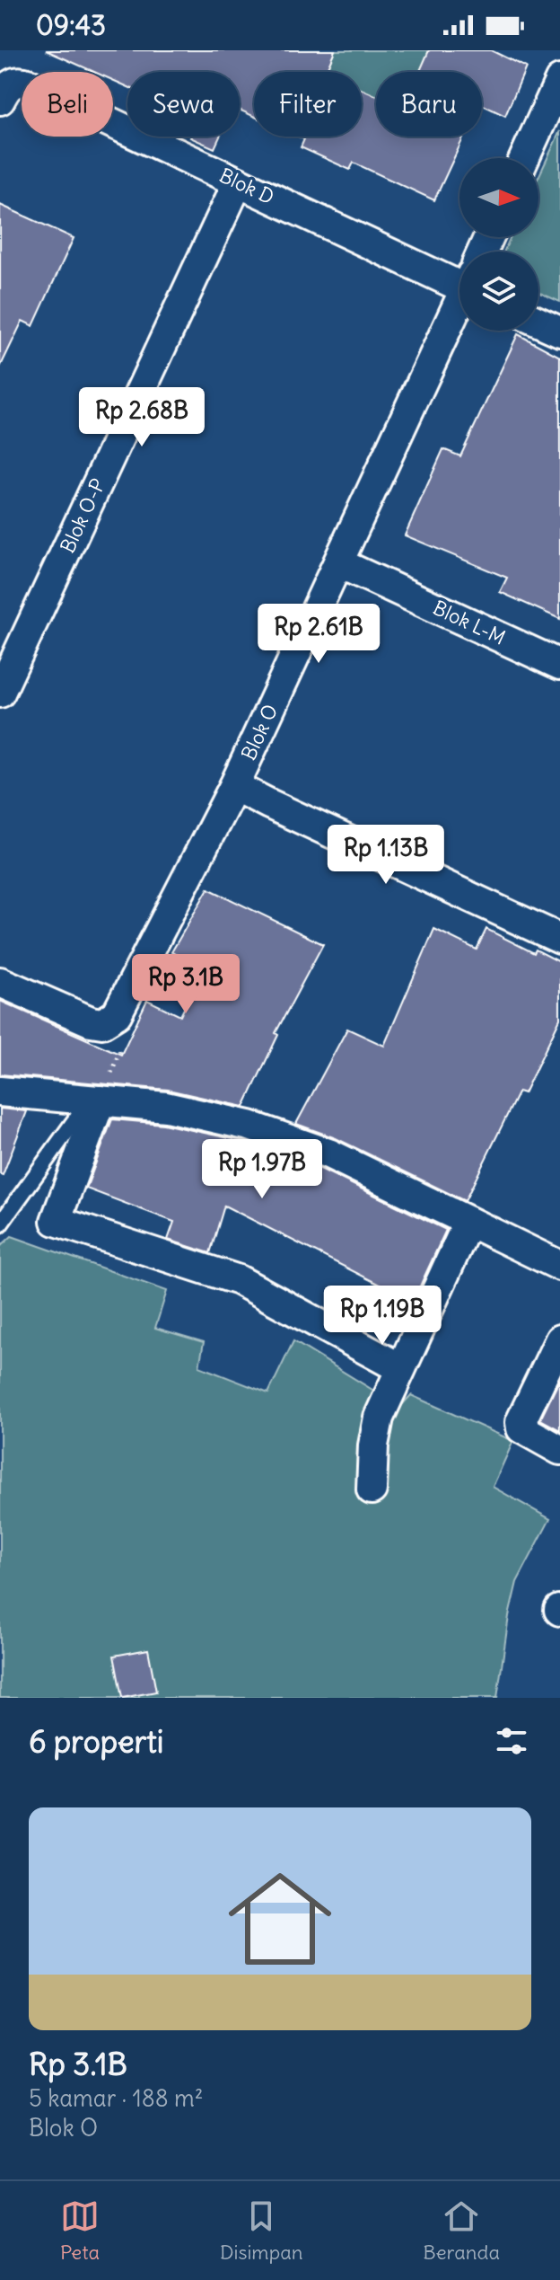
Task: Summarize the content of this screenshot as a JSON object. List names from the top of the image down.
{
  "streets": {
    "street": [
      "Blok D",
      "Blok O-P",
      "Blok L-M",
      "Blok O"
    ]
  },
  "crossings": [
    ["Blok D", "Blok O-P"],
    ["Blok L-M", "Blok O"]
  ],
  "north": "right",
  "page": {
    "status": "09:43",
    "chip": [
      "Beli",
      "Sewa",
      "Filter",
      "Baru"
    ],
    "price": [
      "Rp 2.68B",
      "Rp 2.61B",
      "Rp 1.13B",
      "Rp 3.1B",
      "Rp 1.97B",
      "Rp 1.19B"
    ],
    "heading": "6 properti",
    "list": [
      {
        "name": "Rp 3.1B",
        "note": "5 kamar · 188 m² · Blok O"
      }
    ],
    "tabs": ["Peta", "Disimpan", "Beranda"]
  }
}
